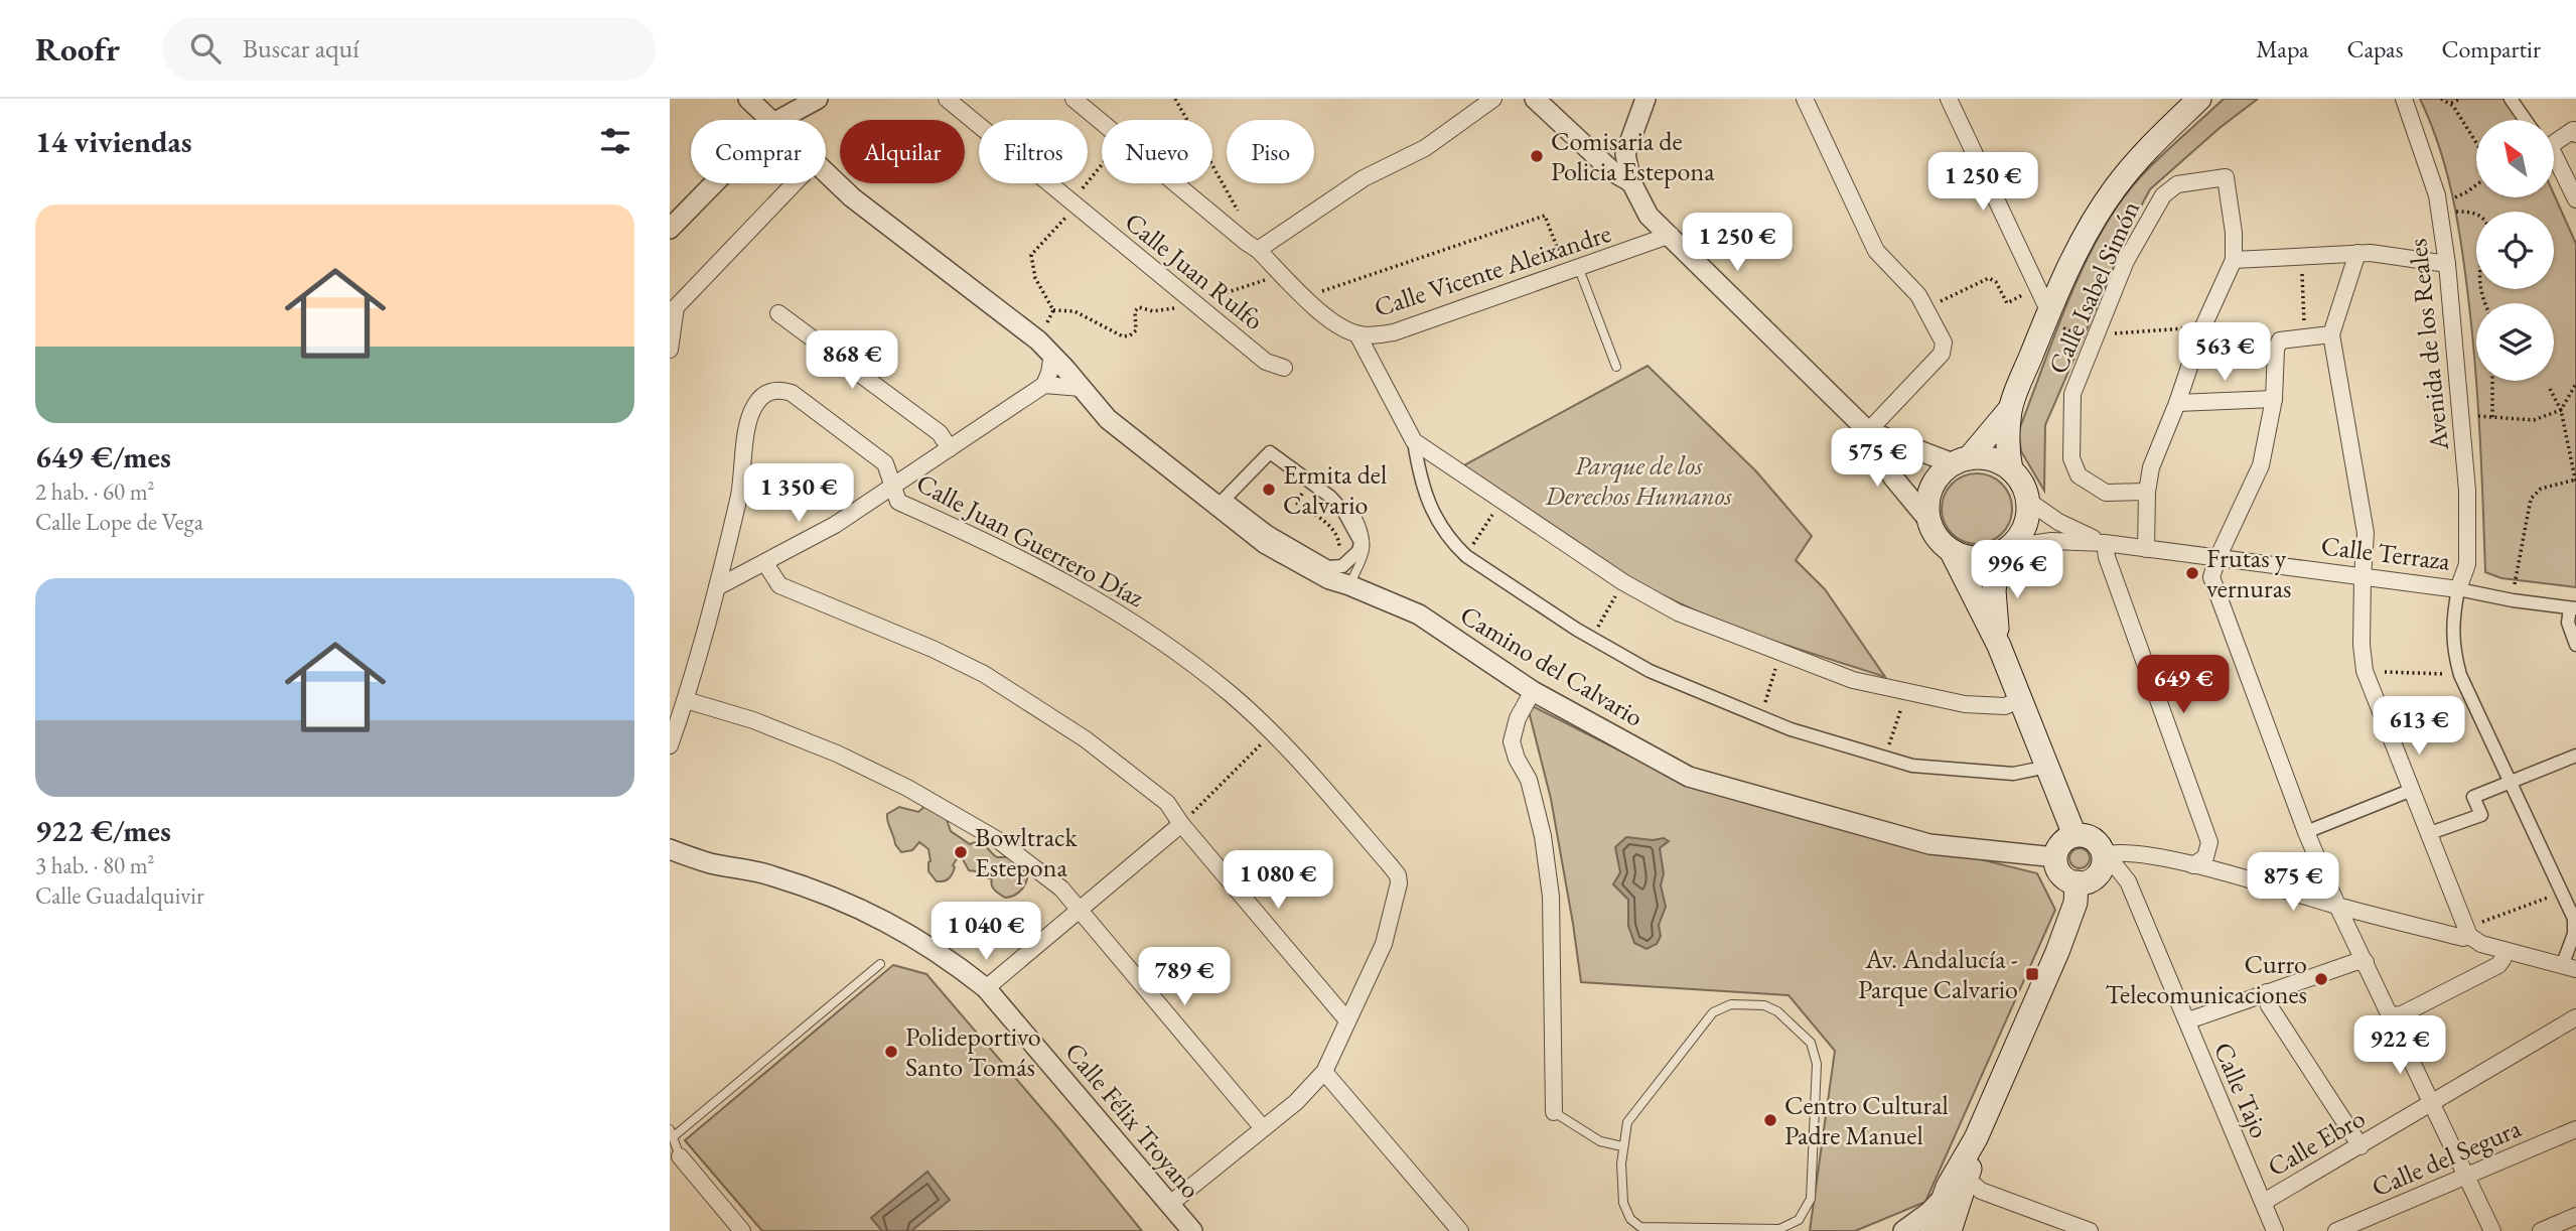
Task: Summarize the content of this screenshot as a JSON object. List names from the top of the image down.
{
  "streets": {
    "street": [
      "Calle Vicente Aleixandre",
      "Calle Juan Rulfo",
      "Calle Isabel Simón",
      "Avenida de los Reales",
      "Calle Juan Guerrero Díaz",
      "Calle Terraza",
      "Camino del Calvario",
      "Calle Tajo",
      "Calle Félix Troyano",
      "Calle Ebro",
      "Calle del Segura"
    ]
  },
  "crossings": [
    ["Calle Isabel Simón", "Calle Terraza"],
    ["Avenida de los Reales", "Calle Terraza"],
    ["Calle Juan Guerrero Díaz", "Calle Félix Troyano"],
    ["Camino del Calvario", "Calle Tajo"],
    ["Calle Tajo", "Calle Ebro"]
  ],
  "parks": ["Parque de los Derechos Humanos"],
  "places": {
    "other": [
      "Comisaria de Policia Estepona",
      "Ermita del Calvario",
      "Frutas y vernuras",
      "Bowltrack Estepona",
      "Curro Telecomunicaciones",
      "Polideportivo Santo Tomás",
      "Centro Cultural Padre Manuel"
    ],
    "transit": ["Av. Andalucía - Parque Calvario"]
  },
  "north": "top left",
  "page": {
    "header": "Roofr",
    "search": "Buscar aquí",
    "nav": ["Mapa", "Capas", "Compartir"],
    "heading": "14 viviendas",
    "chip": [
      "Comprar",
      "Alquilar",
      "Filtros",
      "Nuevo",
      "Piso"
    ],
    "price": [
      "1 250 €",
      "1 250 €",
      "563 €",
      "868 €",
      "575 €",
      "1 350 €",
      "996 €",
      "649 €",
      "613 €",
      "1 080 €",
      "875 €",
      "1 040 €",
      "789 €",
      "922 €"
    ],
    "list": [
      {
        "name": "649 €/mes",
        "note": "2 hab. · 60 m² · Calle Lope de Vega"
      },
      {
        "name": "922 €/mes",
        "note": "3 hab. · 80 m² · Calle Guadalquivir"
      }
    ]
  }
}
